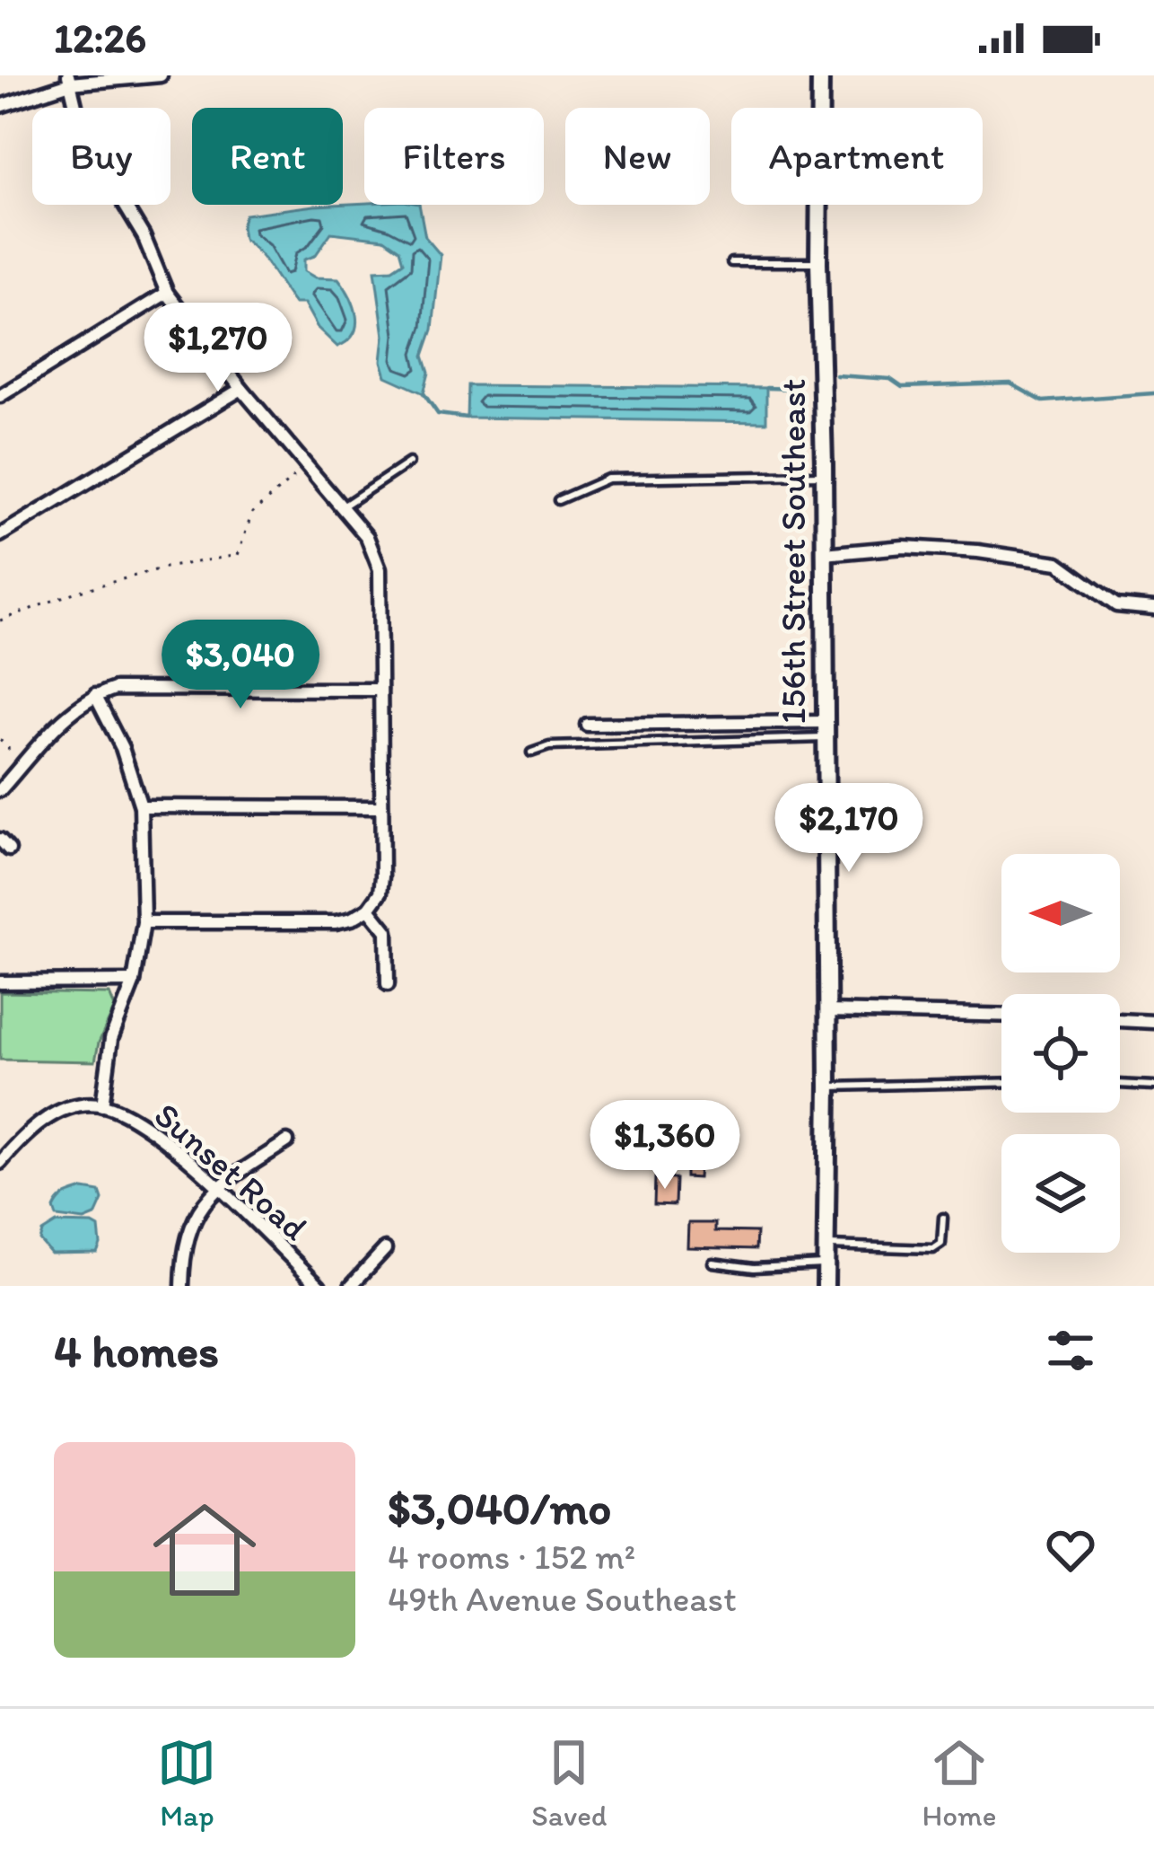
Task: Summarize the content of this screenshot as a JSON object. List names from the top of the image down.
{
  "streets": {
    "street": ["156th Street Southeast", "Sunset Road"]
  },
  "north": "left",
  "page": {
    "status": "12:26",
    "chip": [
      "Buy",
      "Rent",
      "Filters",
      "New",
      "Apartment"
    ],
    "price": [
      "$1,270",
      "$3,040",
      "$2,170",
      "$1,360"
    ],
    "heading": "4 homes",
    "list": [
      {
        "name": "$3,040/mo",
        "note": "4 rooms · 152 m² · 49th Avenue Southeast"
      }
    ],
    "tabs": ["Map", "Saved", "Home"]
  }
}
